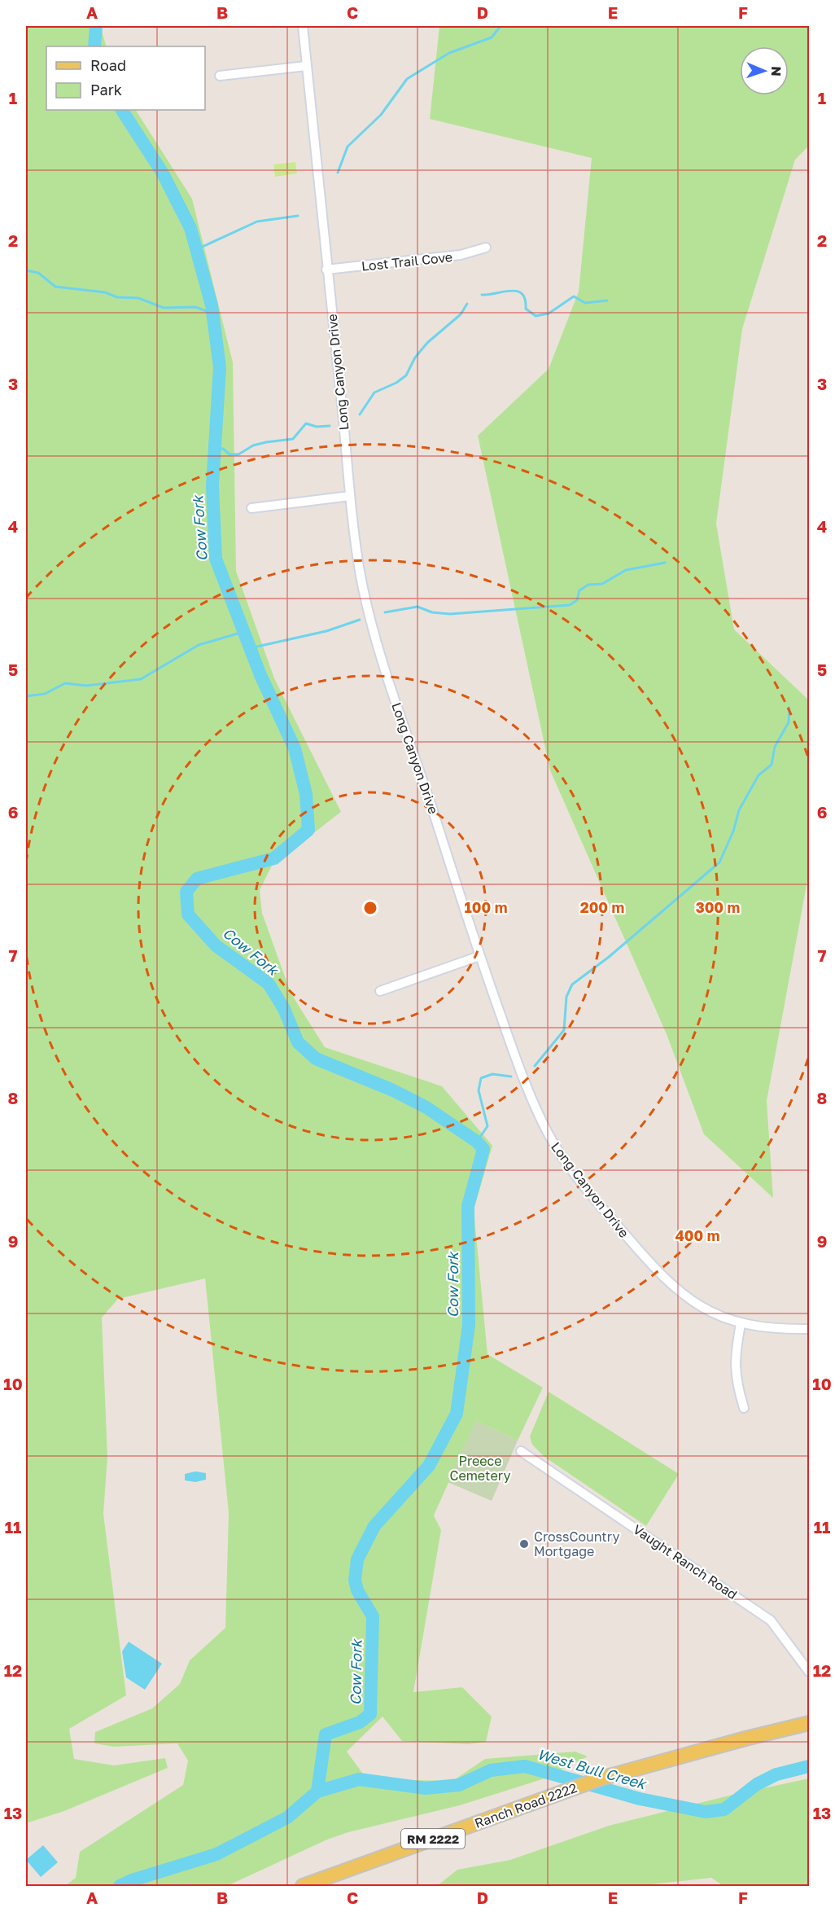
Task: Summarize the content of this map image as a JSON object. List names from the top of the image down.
{
  "streets": {
    "main road": ["Ranch Road 2222", "RM 2222"],
    "street": ["Lost Trail Cove", "Long Canyon Drive", "Vaught Ranch Road"]
  },
  "crossings": [
    ["Lost Trail Cove", "Long Canyon Drive"]
  ],
  "water": ["Cow Fork", "West Bull Creek"],
  "parks": ["Preece Cemetery"],
  "places": ["CrossCountry Mortgage"],
  "legend": ["Road", "Park"],
  "north": "right",
  "grid": {
    "columns": [
      "A",
      "B",
      "C",
      "D",
      "E",
      "F"
    ],
    "rows": [
      "1",
      "2",
      "3",
      "4",
      "5",
      "6",
      "7",
      "8",
      "9",
      "10",
      "11",
      "12",
      "13"
    ]
  },
  "rings": [
    "100 m",
    "200 m",
    "300 m",
    "400 m"
  ]
}
